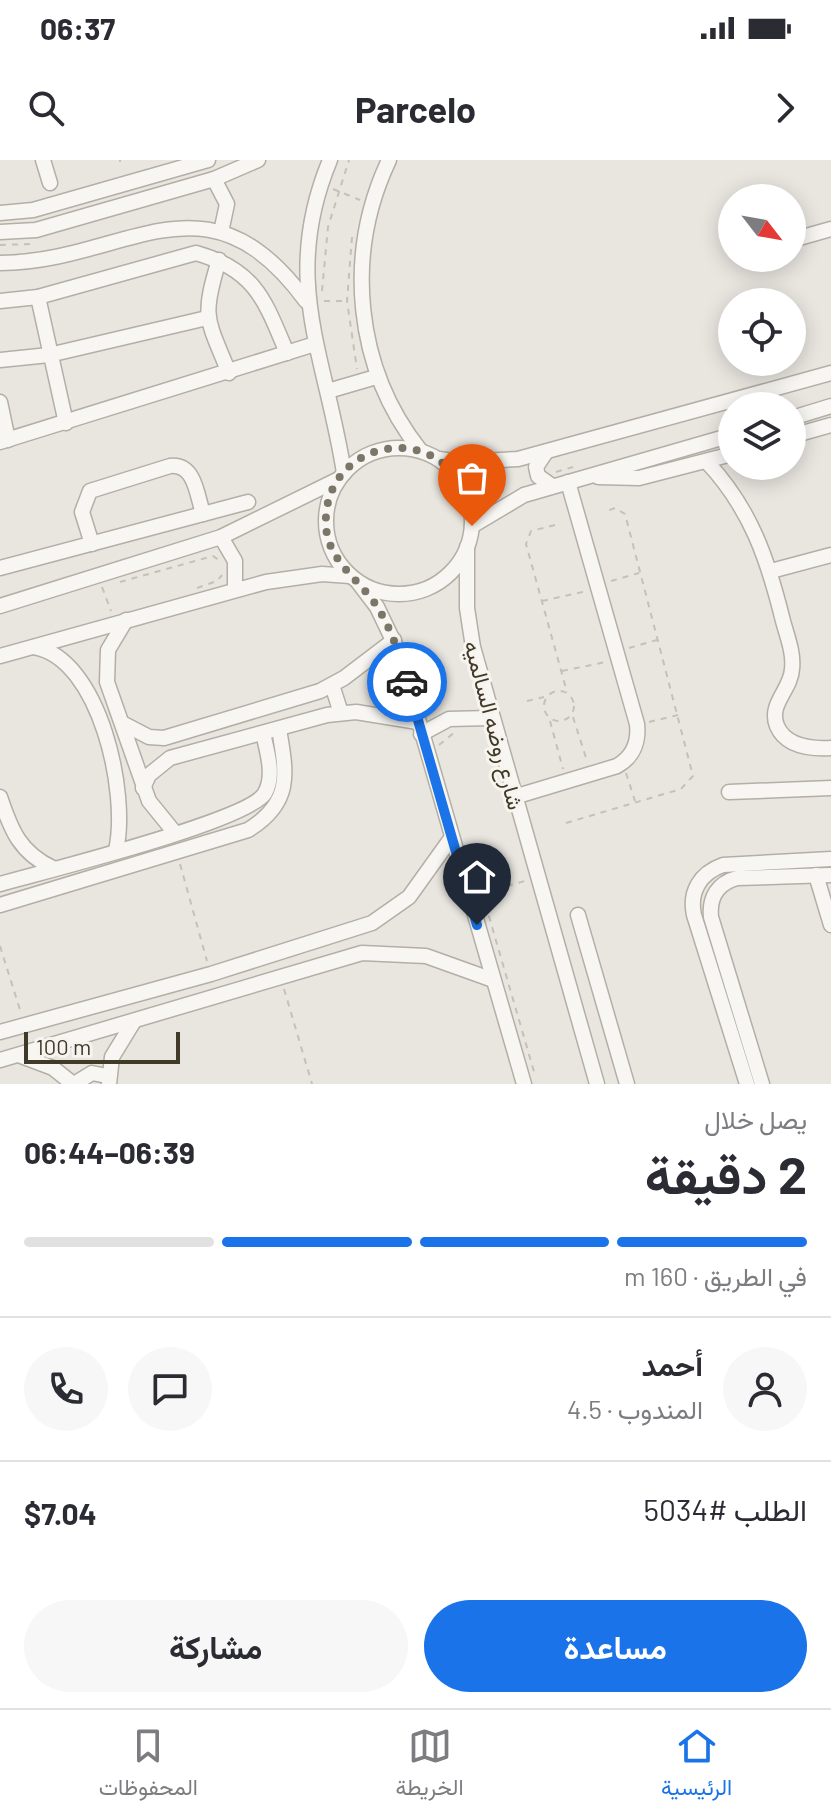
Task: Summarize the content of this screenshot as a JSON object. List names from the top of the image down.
{
  "streets": {
    "street": ["شارع روضه السالميه"]
  },
  "scale_bar": "100 m",
  "north": "bottom right",
  "page": {
    "status": "06:37",
    "header": "Parcelo",
    "scale": "100 m",
    "heading": ["2 دقيقة", "يصل خلال", "06:39–06:44"],
    "panel": [
      "أحمد",
      "المندوب · 4.5",
      "الطلب #5034",
      "$7.04"
    ],
    "bar": "في الطريق · 160 m",
    "buttons": ["مساعدة", "مشاركة"],
    "tabs": ["الرئيسية", "الخريطة", "المحفوظات"]
  }
}
